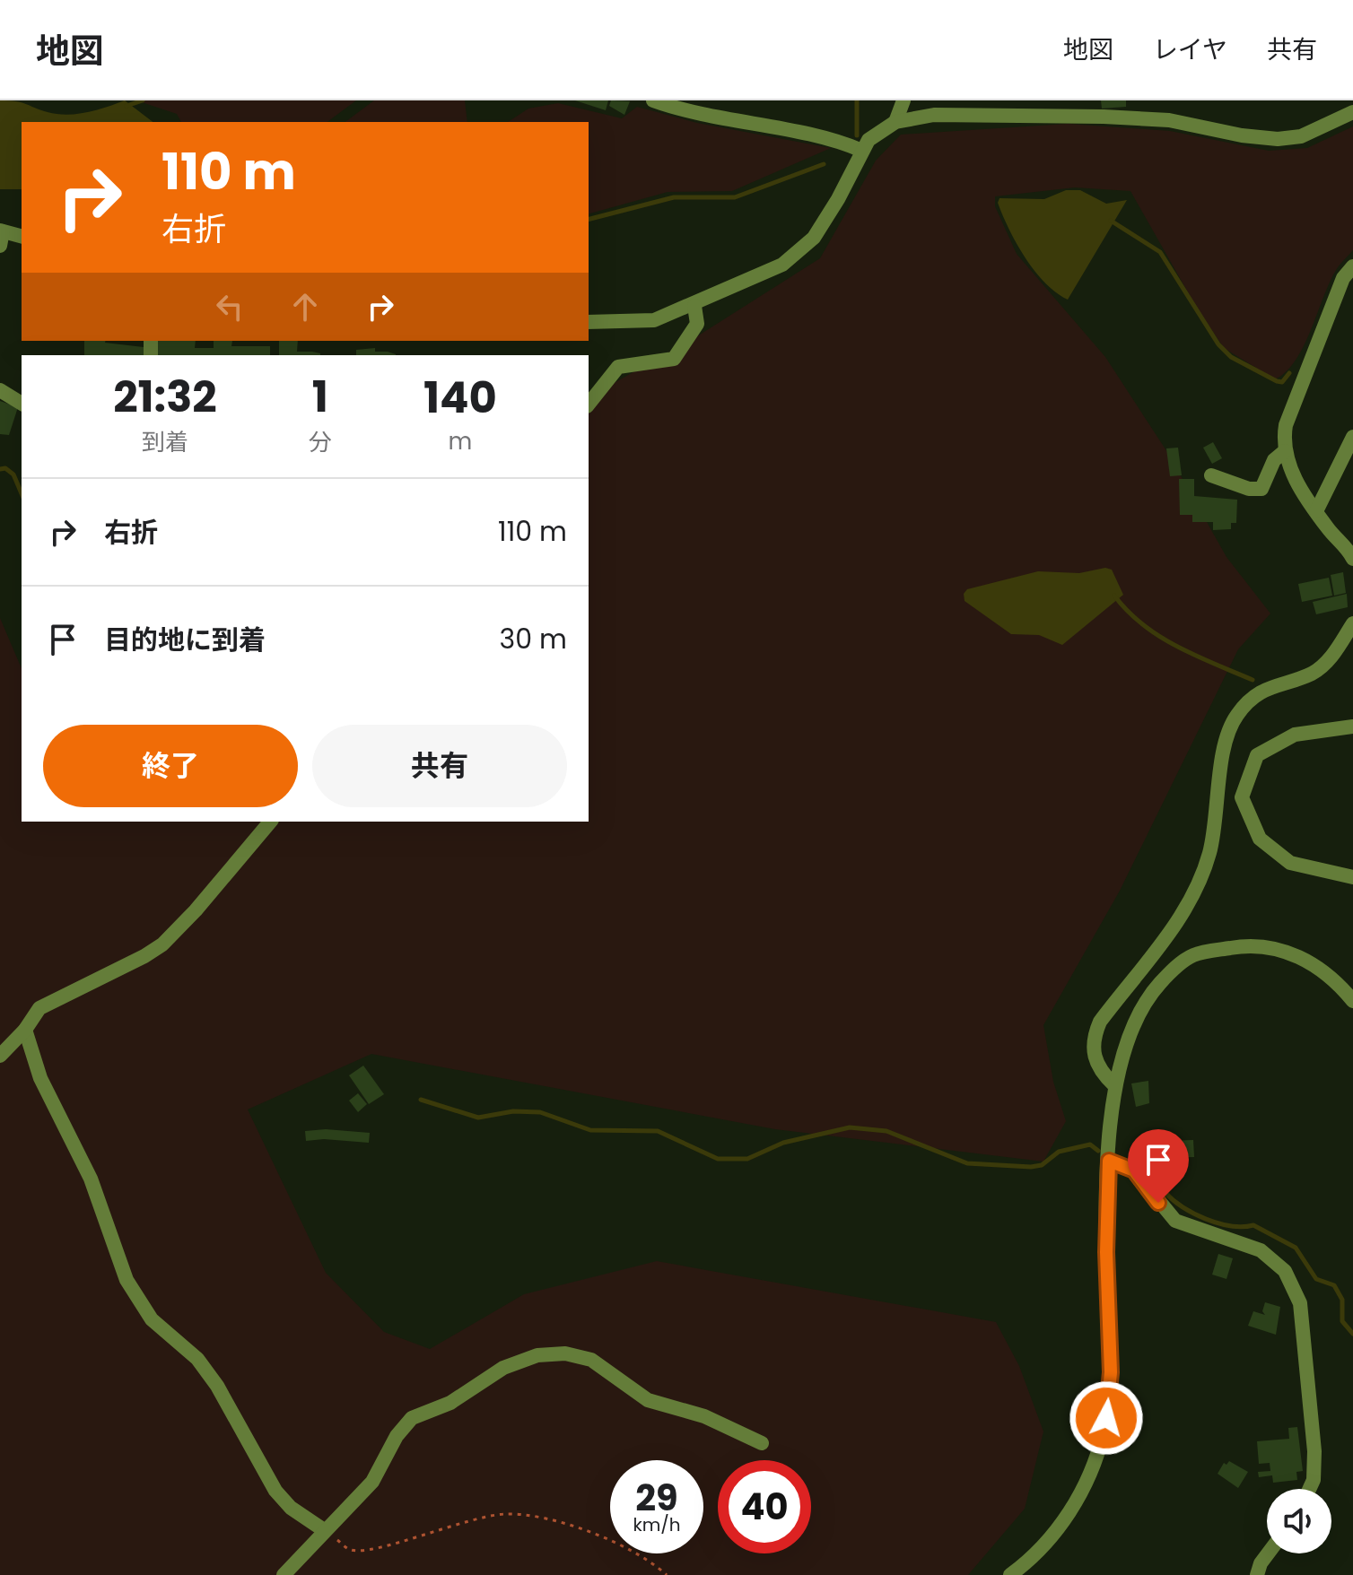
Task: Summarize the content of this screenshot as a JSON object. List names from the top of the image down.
{
  "page": {
    "header": "地図",
    "nav": ["地図", "レイヤ", "共有"],
    "turn": ["110 m", "右折"],
    "eta": [
      "21:32",
      "到着",
      "1",
      "分",
      "140",
      "m"
    ],
    "list": [
      {
        "name": "右折",
        "value": "110 m"
      },
      {
        "name": "目的地に到着",
        "value": "30 m"
      }
    ],
    "buttons": ["終了", "共有"],
    "speed": "29 km/h",
    "limit": "40"
  }
}
